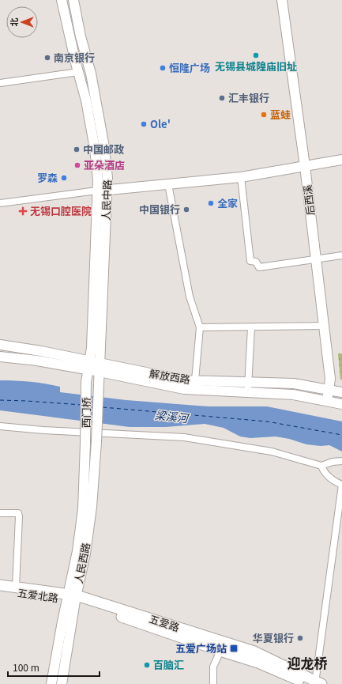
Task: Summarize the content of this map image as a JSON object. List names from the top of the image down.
{
  "streets": {
    "main road": [
      "人民中路",
      "后西溪",
      "解放西路",
      "西门桥",
      "人民西路",
      "五爱北路",
      "五爱路"
    ]
  },
  "crossings": [
    ["人民中路", "解放西路"],
    ["人民中路", "西门桥"],
    ["后西溪", "解放西路"],
    ["西门桥", "人民西路"],
    ["人民西路", "五爱北路"],
    ["人民西路", "五爱路"],
    ["五爱北路", "五爱路"]
  ],
  "districts": ["迎龙桥"],
  "water": ["梁溪河"],
  "places": {
    "other": [
      "无锡县城隍庙旧址",
      "南京银行",
      "恒隆广场",
      "汇丰银行",
      "蓝蛙",
      "Ole'",
      "中国邮政",
      "亚朵酒店",
      "罗森",
      "全家",
      "中国银行",
      "华夏银行",
      "百脑汇"
    ],
    "health": ["无锡口腔医院"],
    "transit": ["五爱广场站"]
  },
  "scale_bar": "100 m",
  "north": "left"
}
